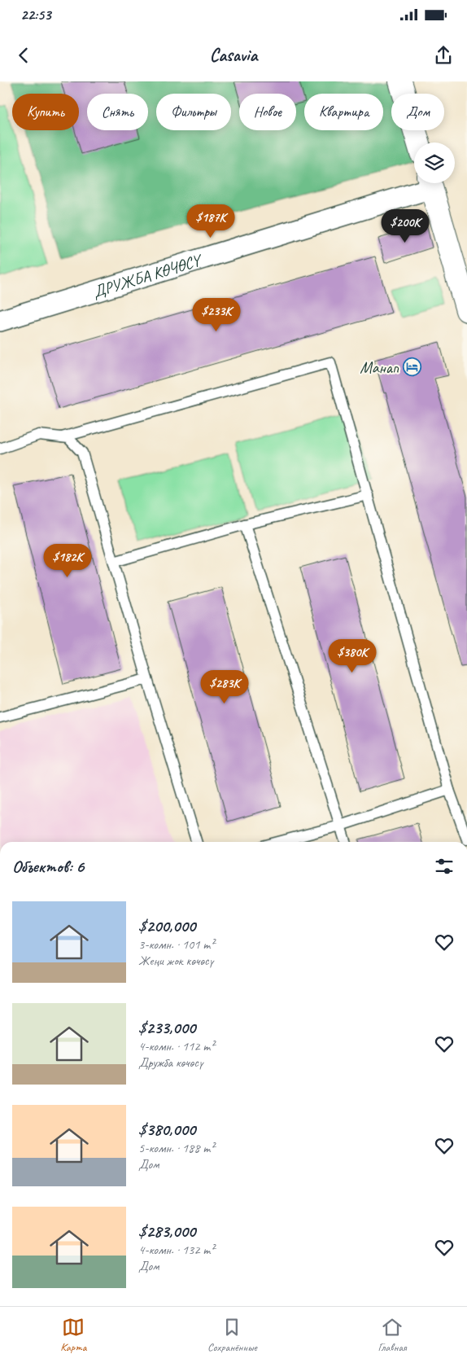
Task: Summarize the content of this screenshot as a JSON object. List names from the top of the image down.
{
  "streets": {
    "street": ["ДРУЖБА КӨЧӨСҮ"]
  },
  "places": {
    "hotel": ["Манап"]
  },
  "page": {
    "status": "22:53",
    "header": "Casavia",
    "chip": [
      "Купить",
      "Снять",
      "Фильтры",
      "Новое",
      "Квартира",
      "Дом"
    ],
    "price": [
      "$187K",
      "$200K",
      "$233K",
      "$182K",
      "$380K",
      "$283K"
    ],
    "heading": "Объектов: 6",
    "list": [
      {
        "name": "$200,000",
        "note": "3-комн. · 101 m² · Жеңи жок көчөсү"
      },
      {
        "name": "$233,000",
        "note": "4-комн. · 112 m² · Дружба көчөсү"
      },
      {
        "name": "$380,000",
        "note": "5-комн. · 188 m² · Дом"
      },
      {
        "name": "$283,000",
        "note": "4-комн. · 132 m² · Дом"
      }
    ],
    "tabs": ["Карта", "Сохранённые", "Главная"]
  }
}
